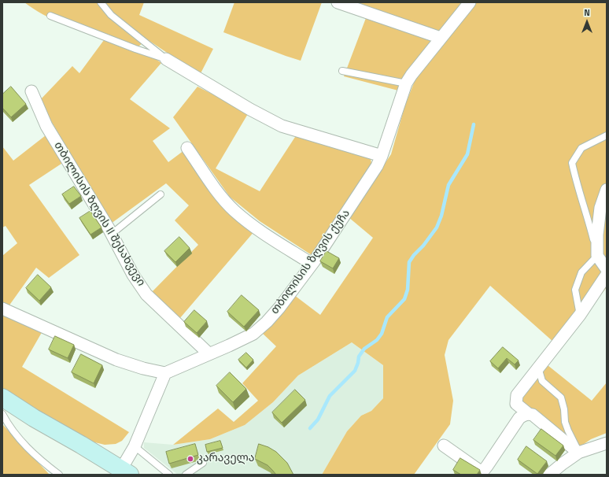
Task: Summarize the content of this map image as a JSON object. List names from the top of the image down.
{
  "streets": {
    "street": ["თბილისის ზღვის II შესახვევი", "თბილისის ზღვის ქუჩა"]
  },
  "crossings": [
    ["თბილისის ზღვის II შესახვევი", "თბილისის ზღვის ქუჩა"]
  ],
  "places": ["კარაველა"],
  "north": "top"
}
